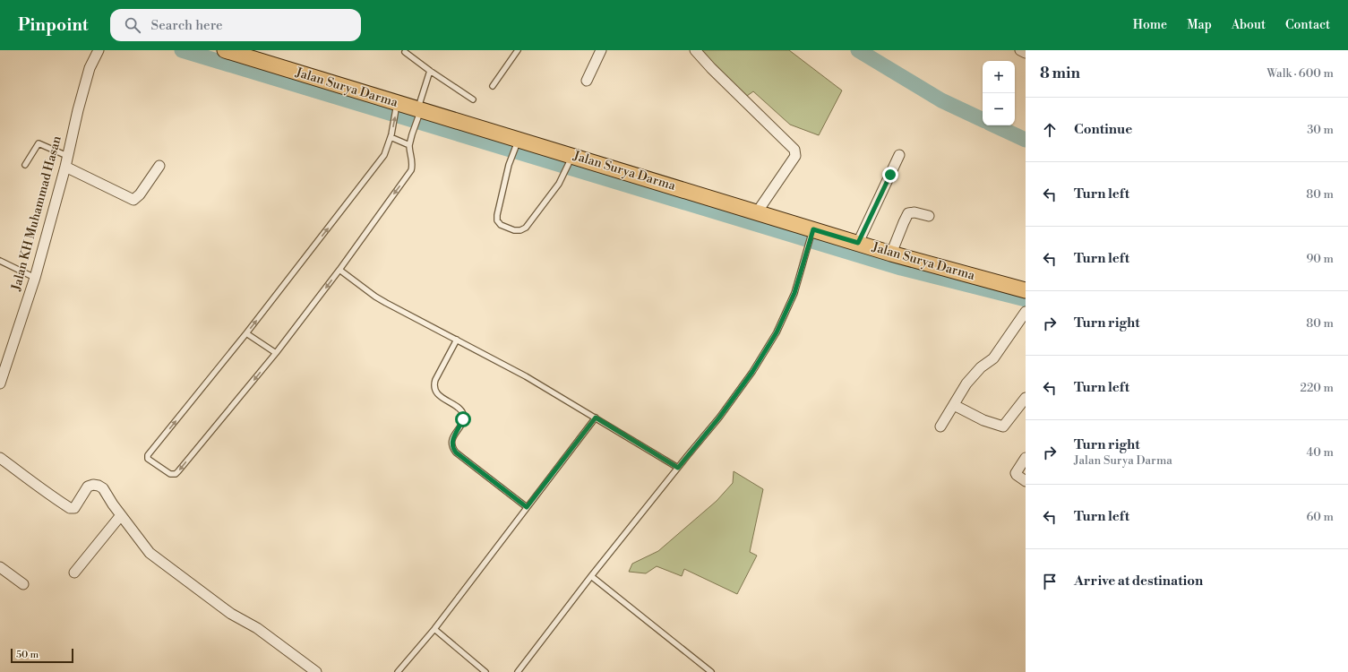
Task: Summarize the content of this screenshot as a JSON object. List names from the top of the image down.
{
  "streets": {
    "main road": ["Jalan Surya Darma"],
    "street": ["Jalan KH Muhammad Hasan"]
  },
  "scale_bar": "50 m",
  "page": {
    "header": "Pinpoint",
    "search": "Search here",
    "nav": [
      "Home",
      "Map",
      "About",
      "Contact"
    ],
    "heading": ["8 min", "Walk · 600 m"],
    "map_buttons": ["+", "−"],
    "list": [
      ["Continue", "30 m"],
      ["Turn left", "80 m"],
      ["Turn left", "90 m"],
      ["Turn right", "80 m"],
      ["Turn left", "220 m"],
      ["Turn right", "Jalan Surya Darma", "40 m"],
      ["Turn left", "60 m"],
      "Arrive at destination"
    ],
    "scale": "50 m"
  }
}
